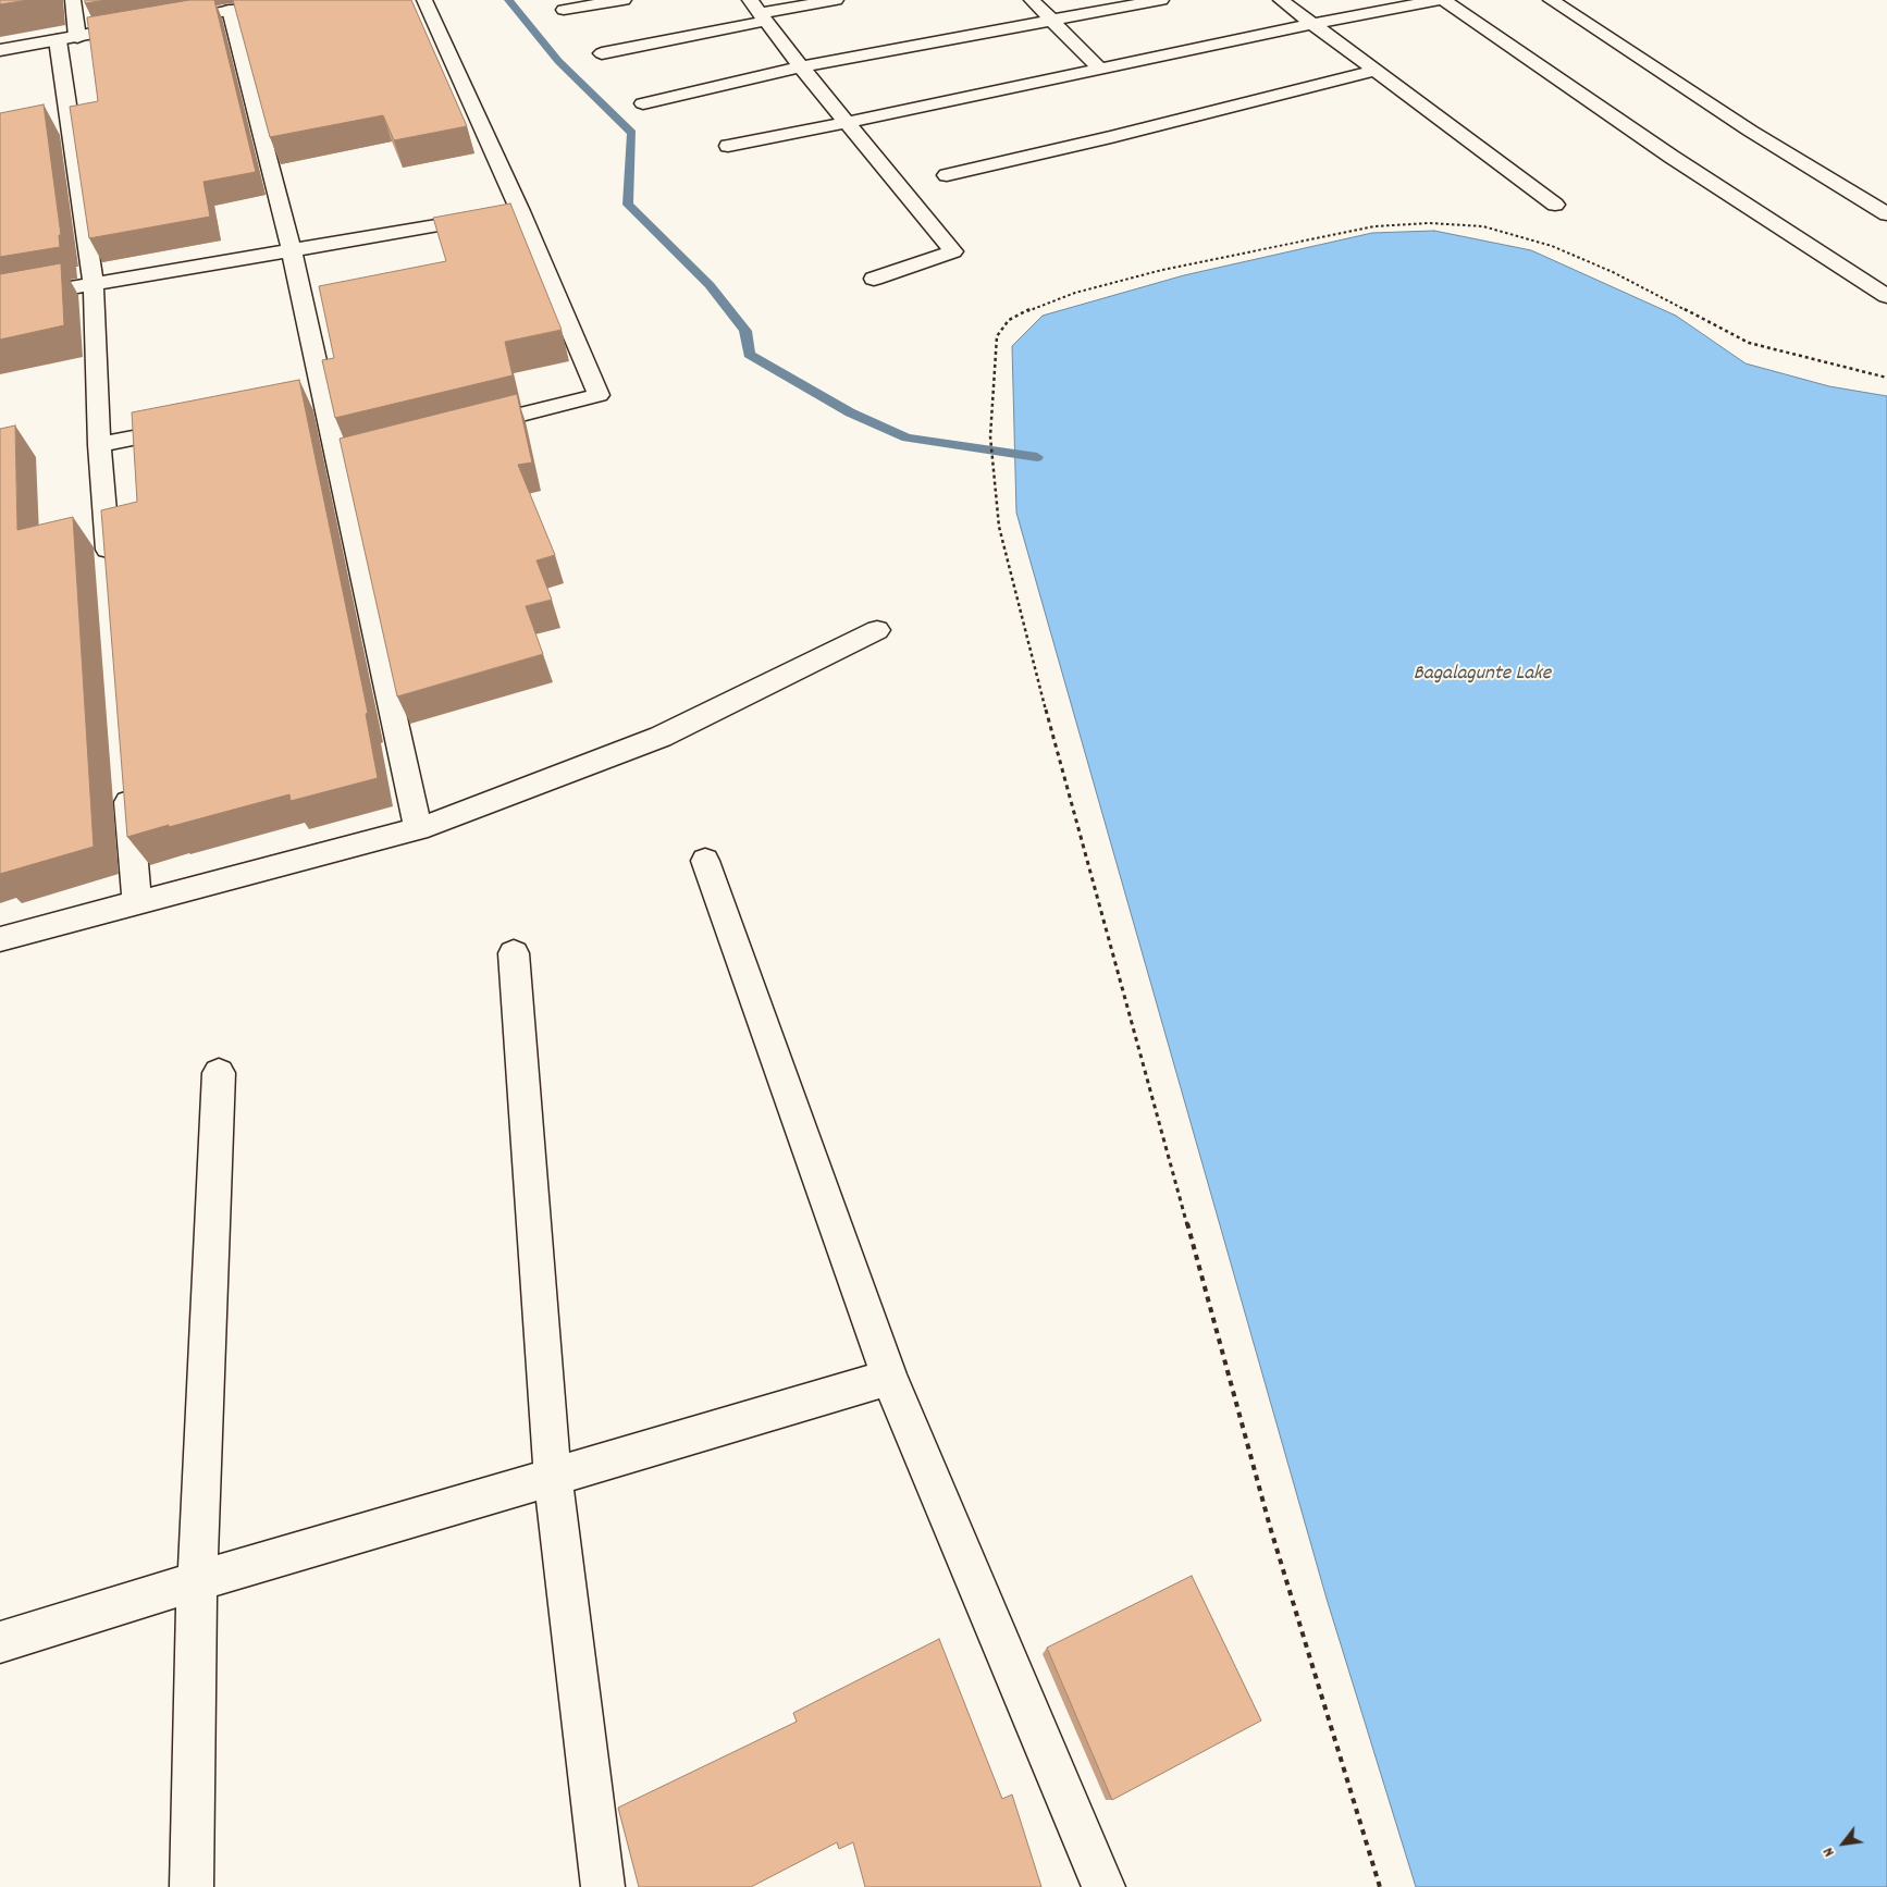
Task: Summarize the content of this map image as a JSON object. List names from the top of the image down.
{
  "water": ["Bagalagunte Lake"],
  "north": "bottom left"
}
